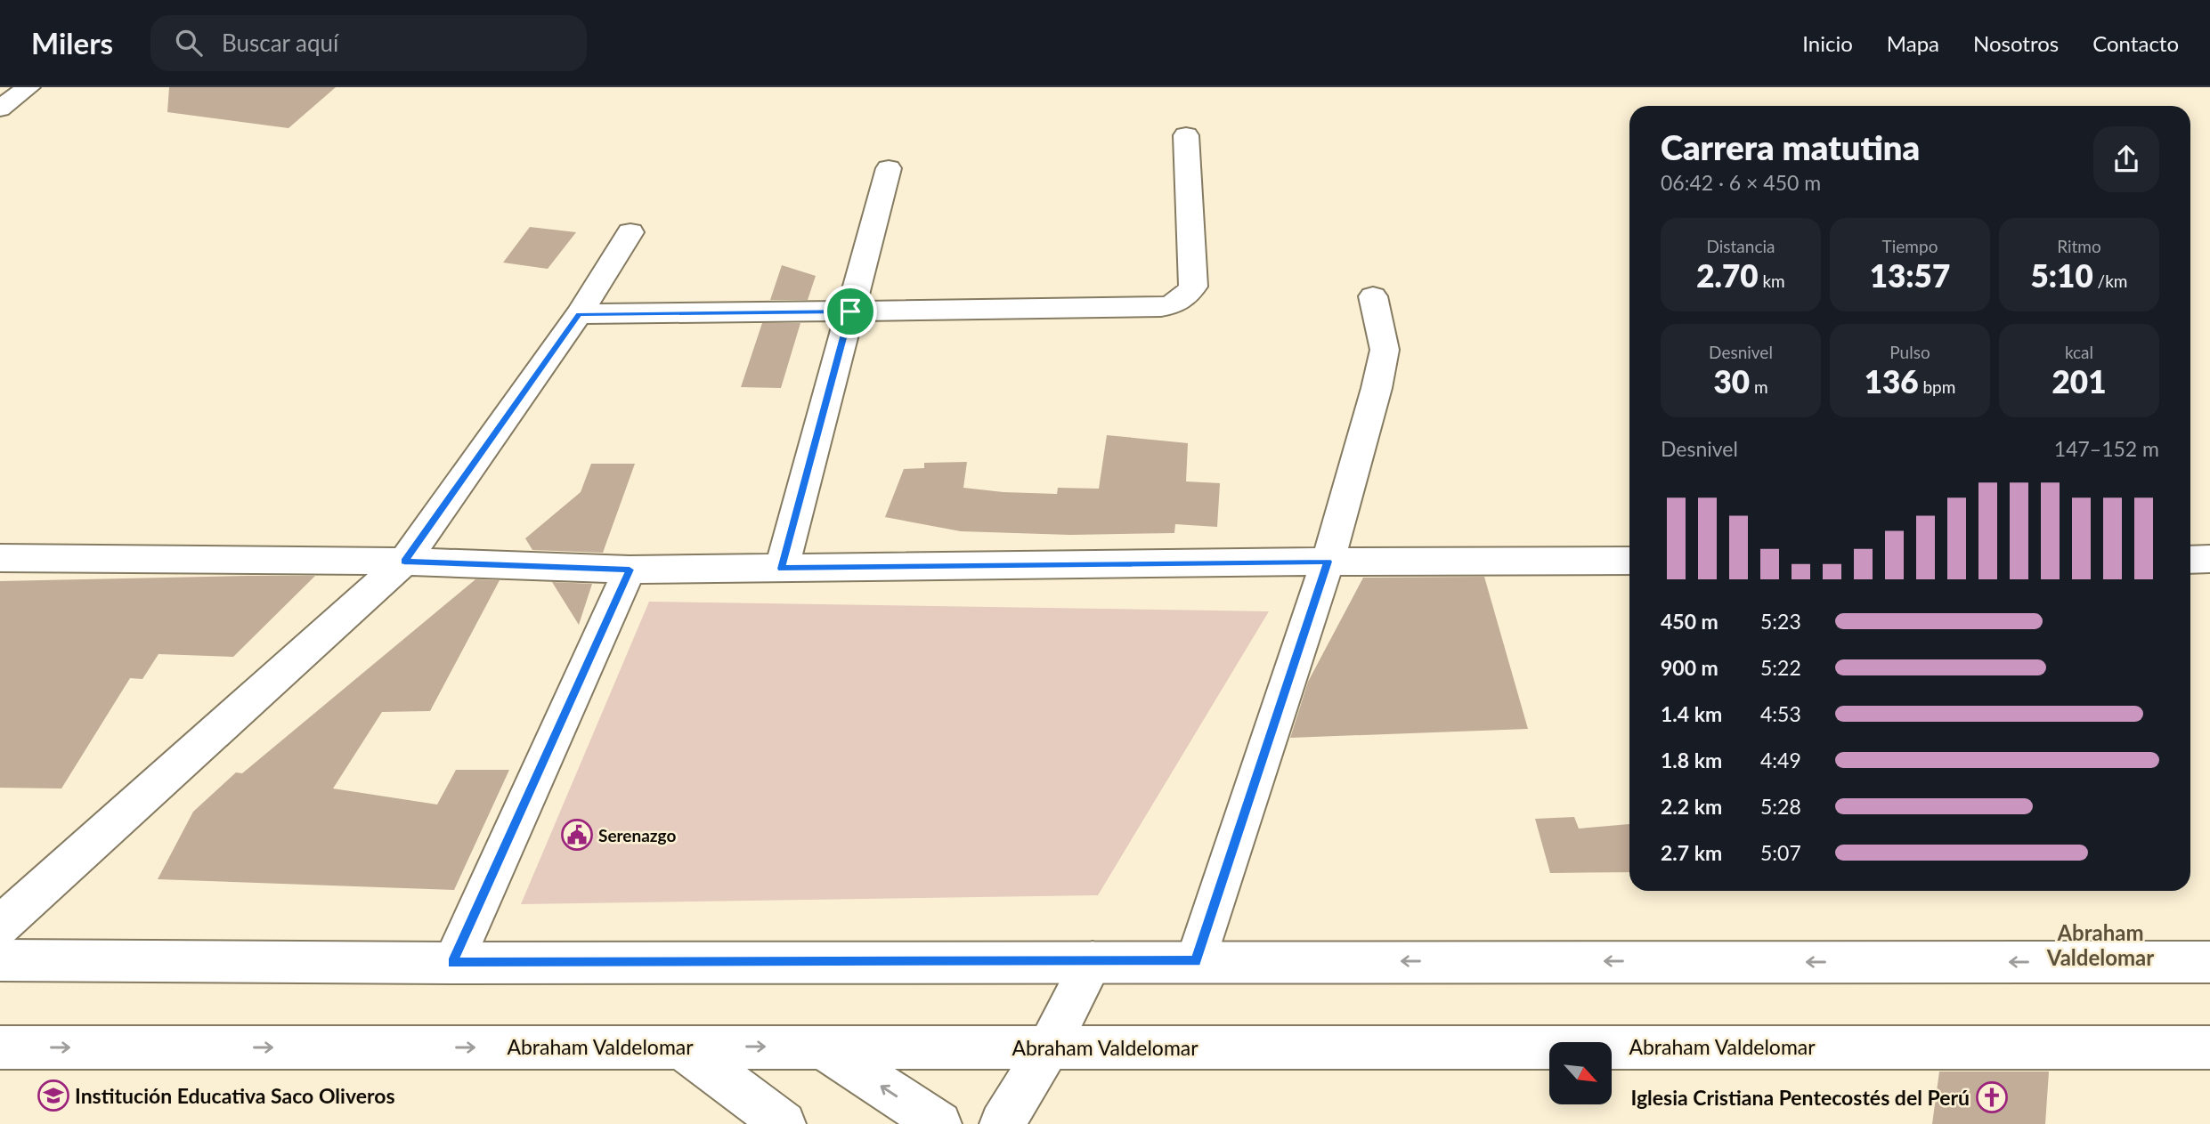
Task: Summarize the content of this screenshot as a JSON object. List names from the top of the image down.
{
  "streets": {
    "street": ["Abraham Valdelomar"]
  },
  "districts": ["Abraham Valdelomar"],
  "places": {
    "public building": ["Serenazgo"],
    "school or university": ["Institución Educativa Saco Oliveros"],
    "church": ["Iglesia Cristiana Pentecostés del Perú"]
  },
  "north": "bottom right",
  "page": {
    "header": "Milers",
    "search": "Buscar aquí",
    "nav": [
      "Inicio",
      "Mapa",
      "Nosotros",
      "Contacto"
    ],
    "heading": ["Carrera matutina", "06:42 · 6 × 450 m"],
    "stats": [
      ["Distancia", "2.70 km"],
      ["Tiempo", "13:57"],
      ["Ritmo", "5:10 /km"],
      ["Desnivel", "30 m"],
      ["Pulso", "136 bpm"],
      ["kcal", "201"]
    ],
    "chart": ["Desnivel", "147–152 m"],
    "list": [
      {
        "name": "450 m",
        "note": "5:23"
      },
      {
        "name": "900 m",
        "note": "5:22"
      },
      {
        "name": "1.4 km",
        "note": "4:53"
      },
      {
        "name": "1.8 km",
        "note": "4:49"
      },
      {
        "name": "2.2 km",
        "note": "5:28"
      },
      {
        "name": "2.7 km",
        "note": "5:07"
      }
    ]
  }
}
